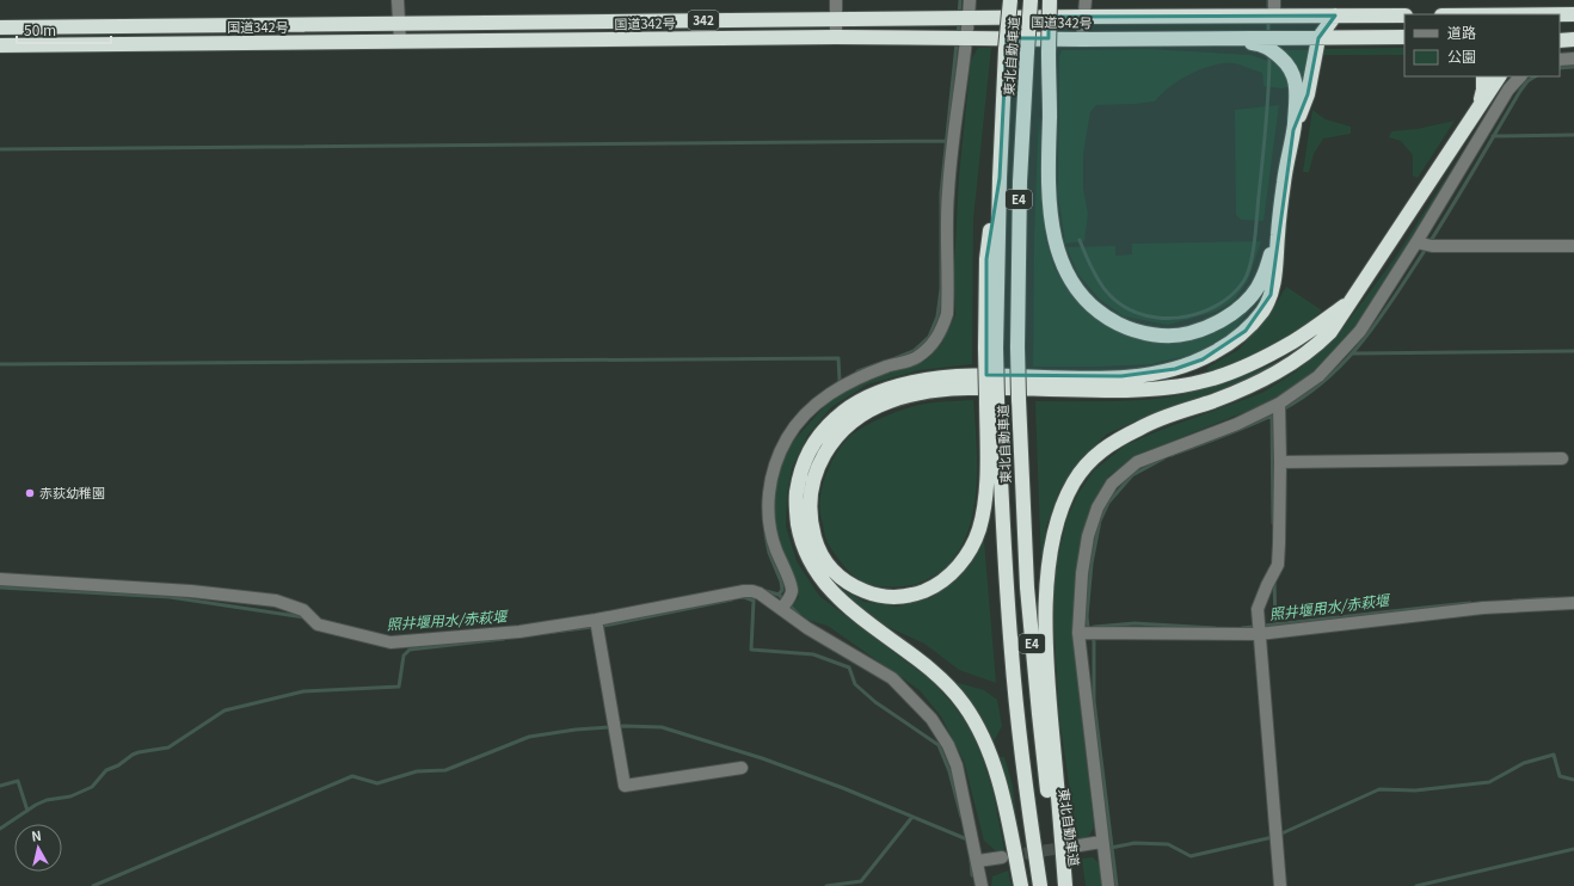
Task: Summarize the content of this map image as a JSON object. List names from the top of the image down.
{
  "streets": {
    "highway": [
      "342",
      "国道342号",
      "東北自動車道",
      "E4"
    ]
  },
  "water": ["照井堰用水/赤萩堰"],
  "places": ["赤荻幼稚園"],
  "legend": ["道路", "公園"],
  "scale_bar": "50 m",
  "north": "top"
}
